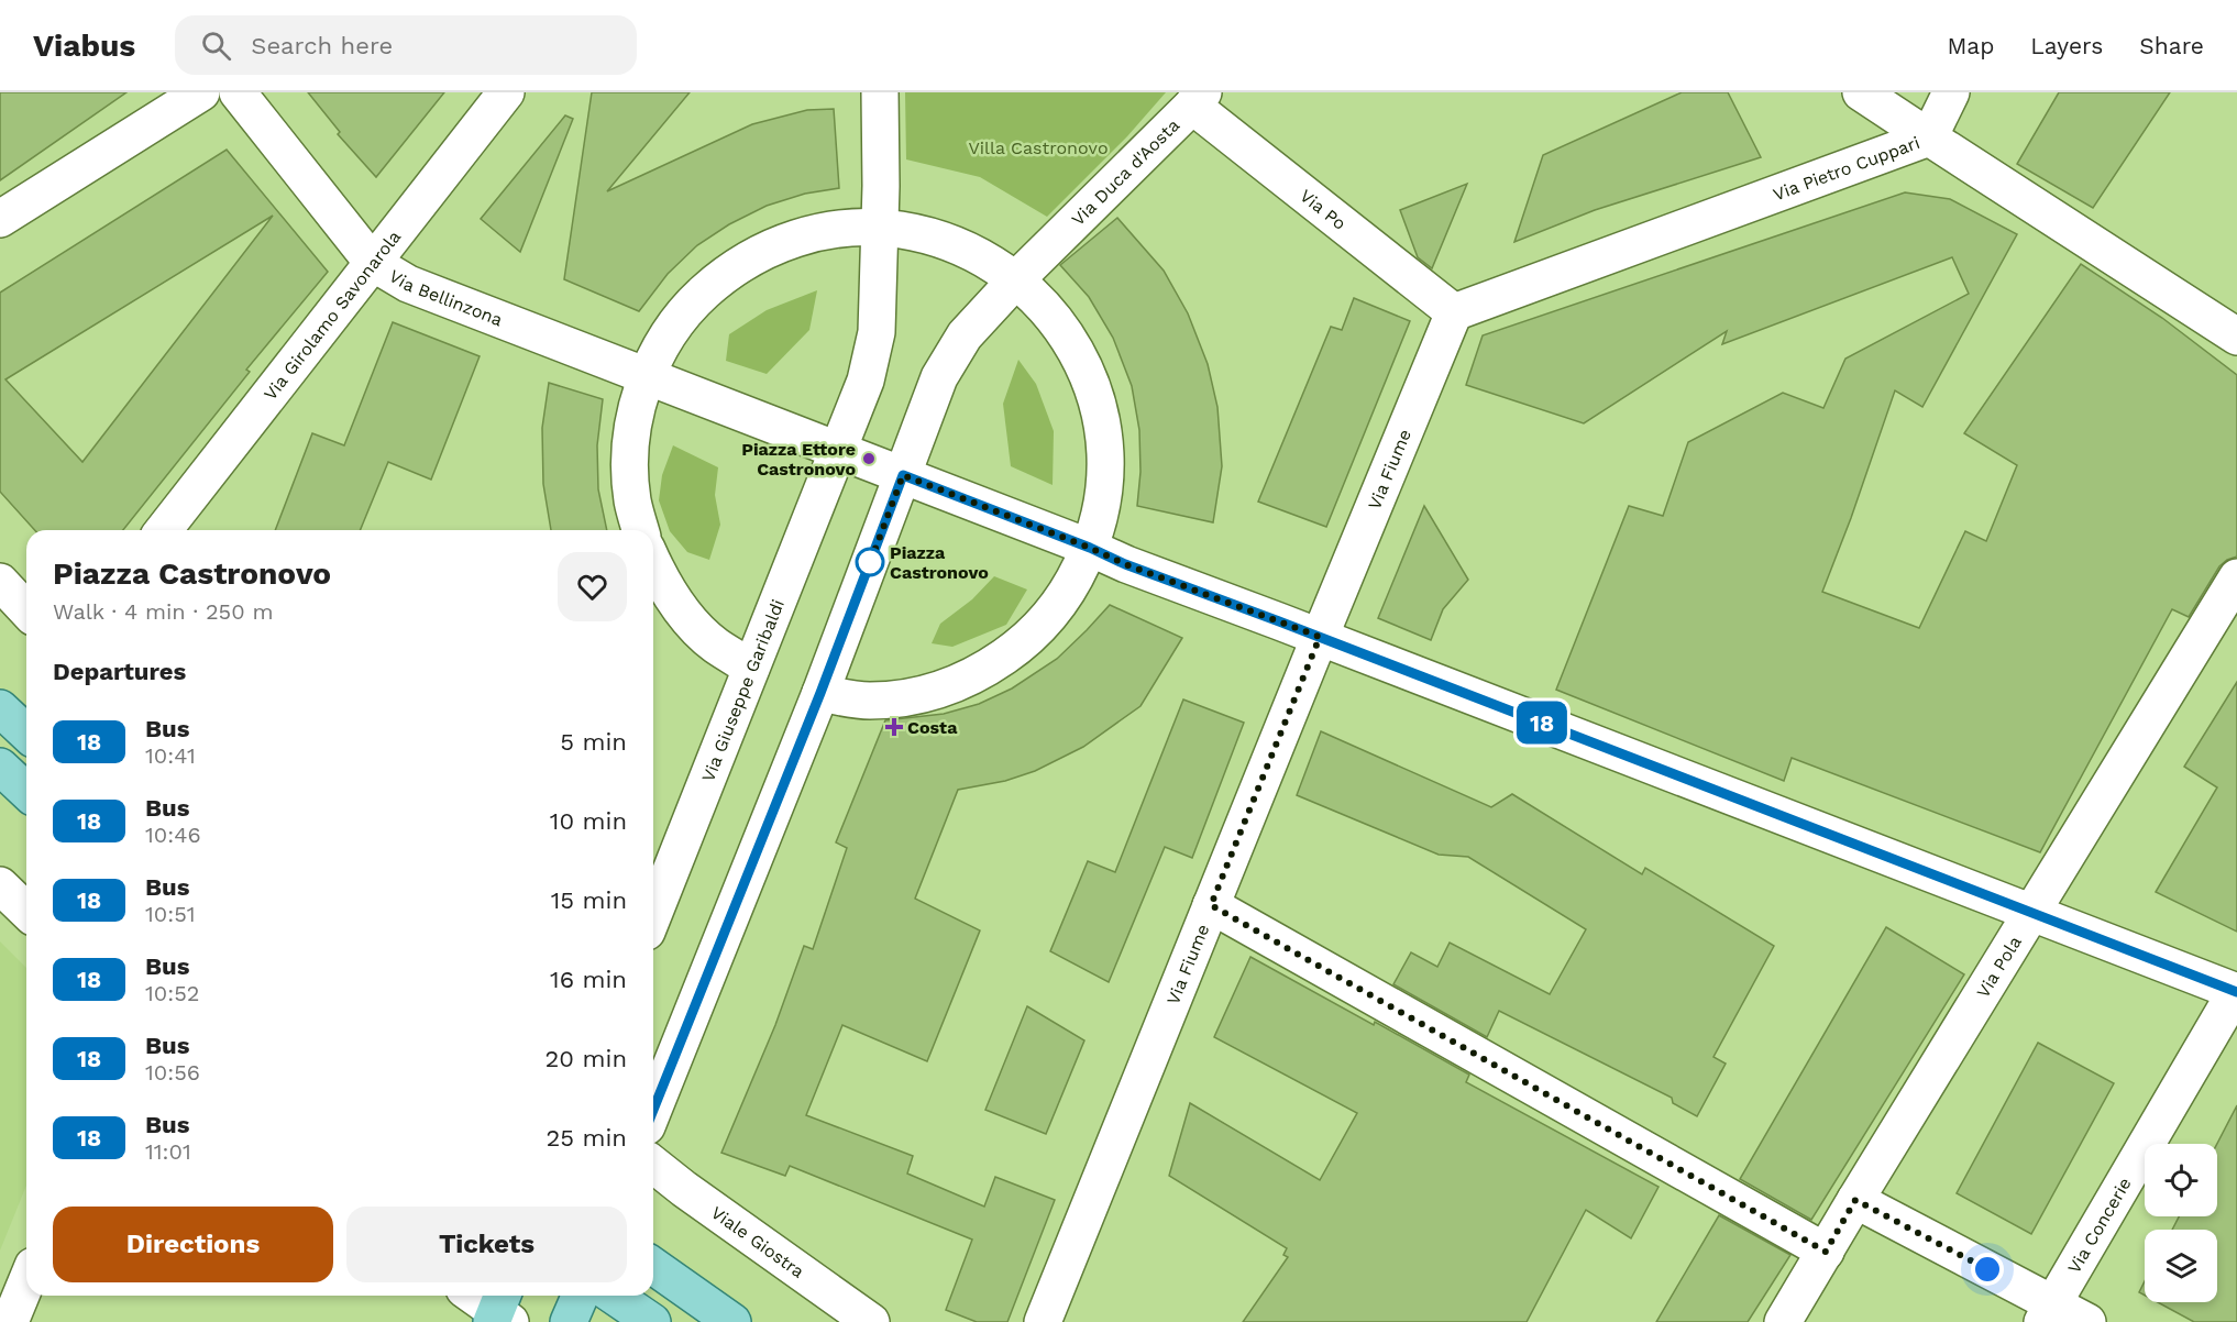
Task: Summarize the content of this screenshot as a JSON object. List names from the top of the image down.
{
  "streets": {
    "street": [
      "Via Pietro Cuppari",
      "Via Duca d'Aosta",
      "Via Po",
      "Via Bellinzona",
      "Via Girolamo Savonarola",
      "Via Fiume",
      "Via Giuseppe Garibaldi",
      "Via Pola",
      "Via Concerie",
      "Viale Giostra"
    ]
  },
  "crossings": [
    ["Via Pietro Cuppari", "Via Po"],
    ["Via Pietro Cuppari", "Via Fiume"],
    ["Via Duca d'Aosta", "Via Po"],
    ["Via Duca d'Aosta", "Via Bellinzona"],
    ["Via Po", "Via Fiume"],
    ["Via Bellinzona", "Via Girolamo Savonarola"],
    ["Via Bellinzona", "Via Fiume"],
    ["Via Bellinzona", "Via Giuseppe Garibaldi"],
    ["Via Bellinzona", "Via Pola"],
    ["Via Bellinzona", "Via Concerie"]
  ],
  "parks": ["Villa Castronovo"],
  "places": {
    "other": ["Piazza Ettore Castronovo", "Piazza Castronovo"],
    "health": ["Costa"]
  },
  "lines": ["bus line 18"],
  "page": {
    "header": "Viabus",
    "search": "Search here",
    "nav": ["Map", "Layers", "Share"],
    "on_map": "18",
    "heading": [
      ["Piazza Castronovo", "Walk · 4 min · 250 m"],
      "Departures"
    ],
    "list": [
      {
        "mark": "18",
        "name": "Bus",
        "note": "10:41",
        "value": "5 min"
      },
      {
        "mark": "18",
        "name": "Bus",
        "note": "10:46",
        "value": "10 min"
      },
      {
        "mark": "18",
        "name": "Bus",
        "note": "10:51",
        "value": "15 min"
      },
      {
        "mark": "18",
        "name": "Bus",
        "note": "10:52",
        "value": "16 min"
      },
      {
        "mark": "18",
        "name": "Bus",
        "note": "10:56",
        "value": "20 min"
      },
      {
        "mark": "18",
        "name": "Bus",
        "note": "11:01",
        "value": "25 min"
      }
    ],
    "buttons": ["Directions", "Tickets"]
  }
}
